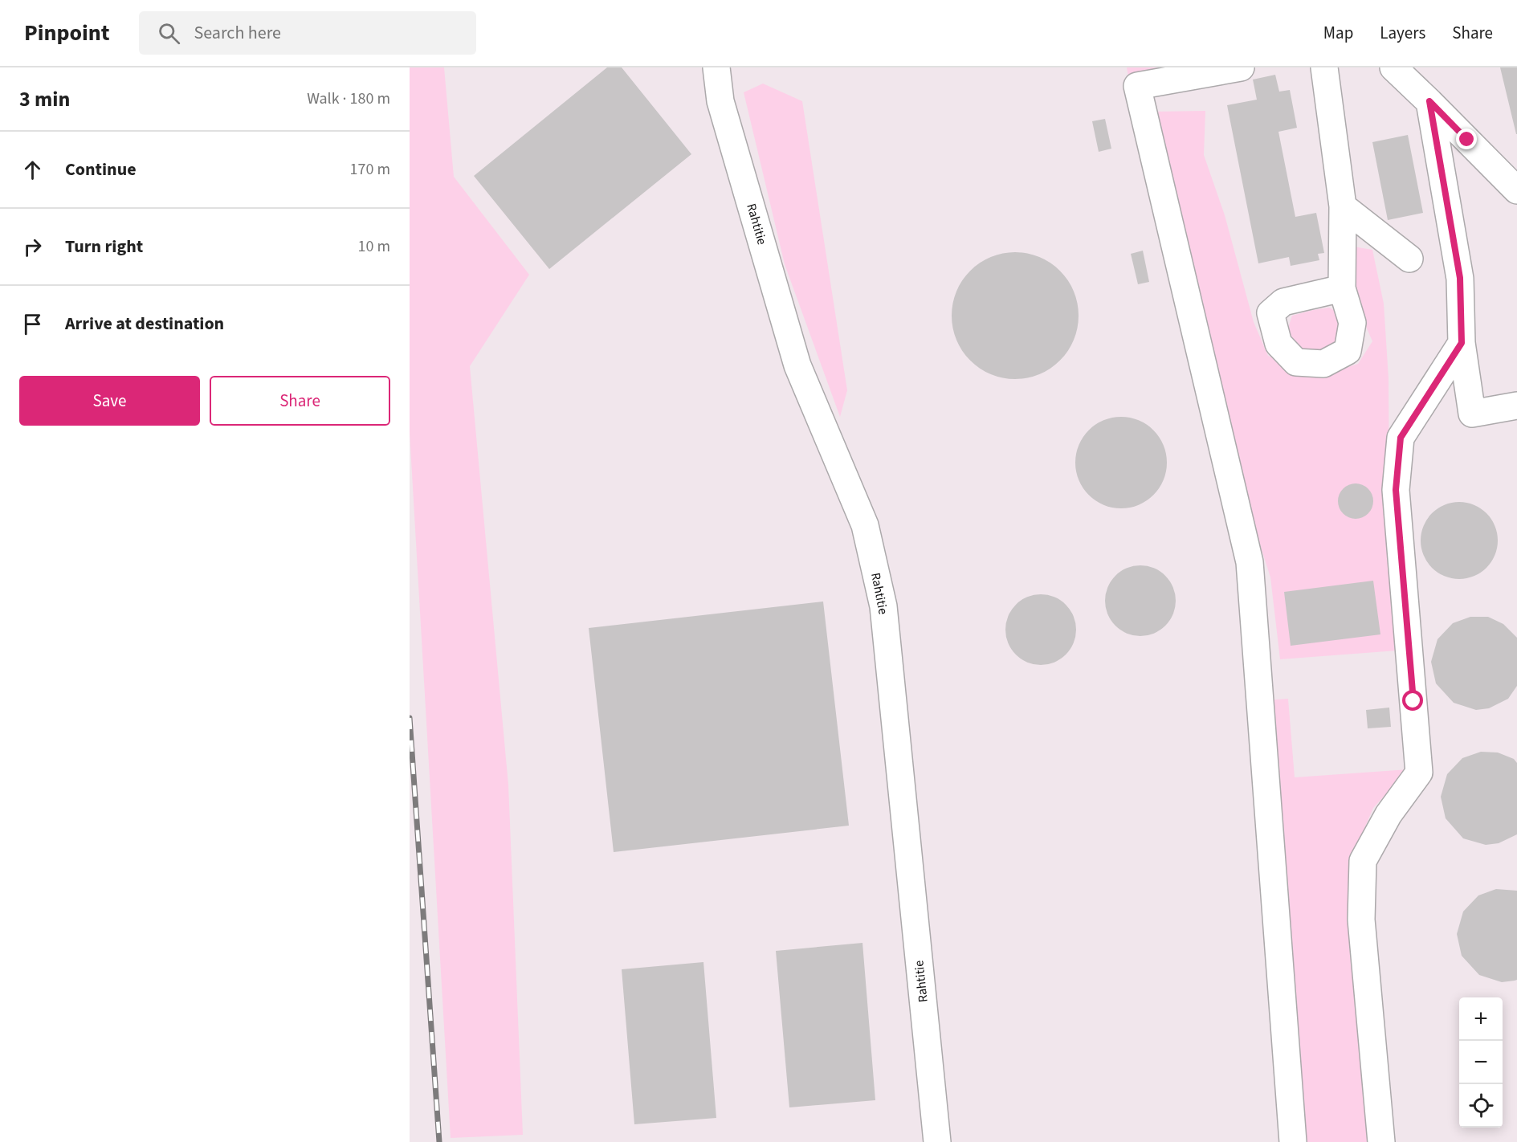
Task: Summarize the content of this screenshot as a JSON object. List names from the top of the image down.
{
  "streets": {
    "street": ["Rahtitie"]
  },
  "page": {
    "header": "Pinpoint",
    "search": "Search here",
    "nav": ["Map", "Layers", "Share"],
    "heading": ["3 min", "Walk · 180 m"],
    "list": [
      ["Continue", "170 m"],
      ["Turn right", "10 m"],
      "Arrive at destination"
    ],
    "buttons": ["Save", "Share"],
    "map_buttons": ["+", "−"]
  }
}
